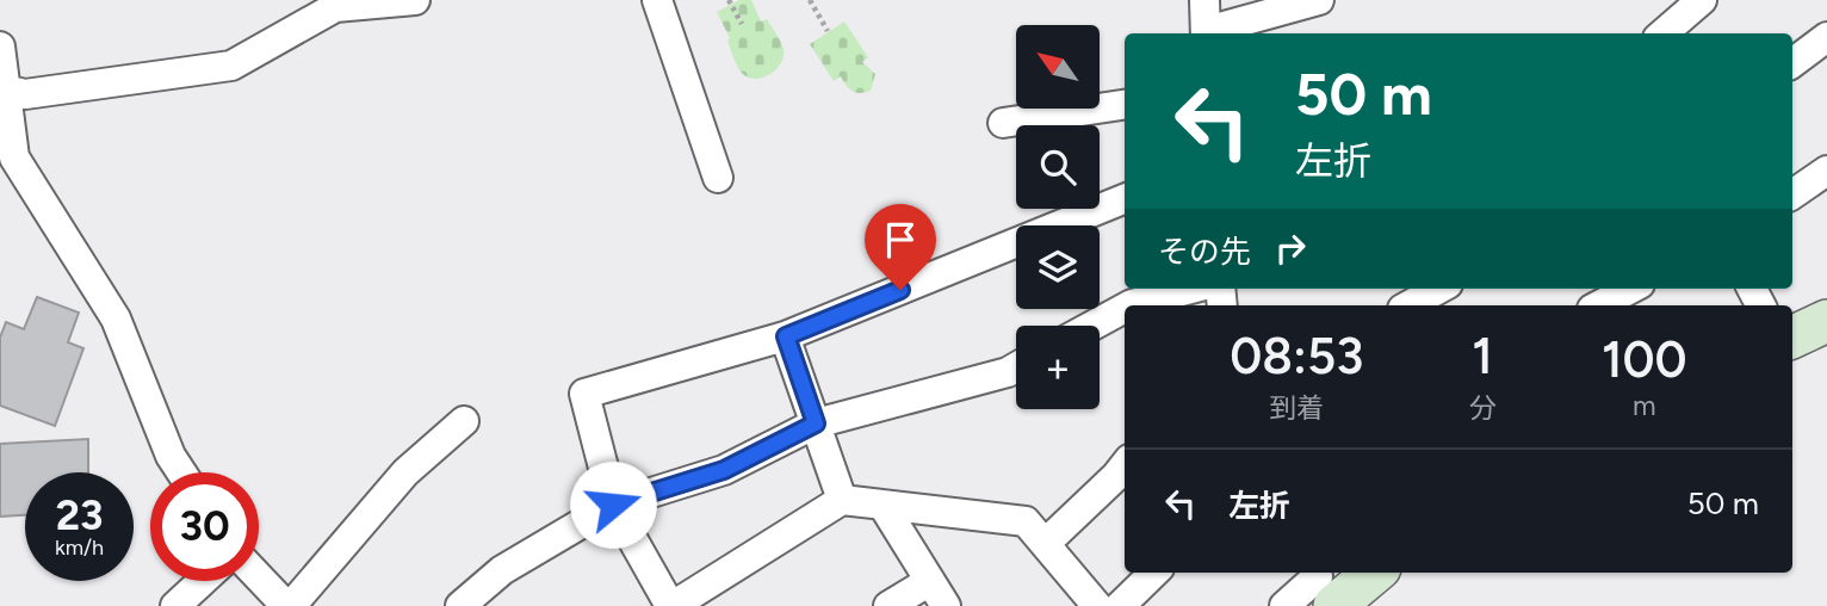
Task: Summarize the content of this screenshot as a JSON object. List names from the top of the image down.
{
  "north": "top left",
  "page": {
    "map_buttons": "+",
    "turn": ["50 m", "左折"],
    "then": "その先",
    "eta": [
      "08:53",
      "到着",
      "1",
      "分",
      "100",
      "m"
    ],
    "list": [
      {
        "name": "左折",
        "value": "50 m"
      }
    ],
    "speed": "23 km/h",
    "limit": "30"
  }
}
